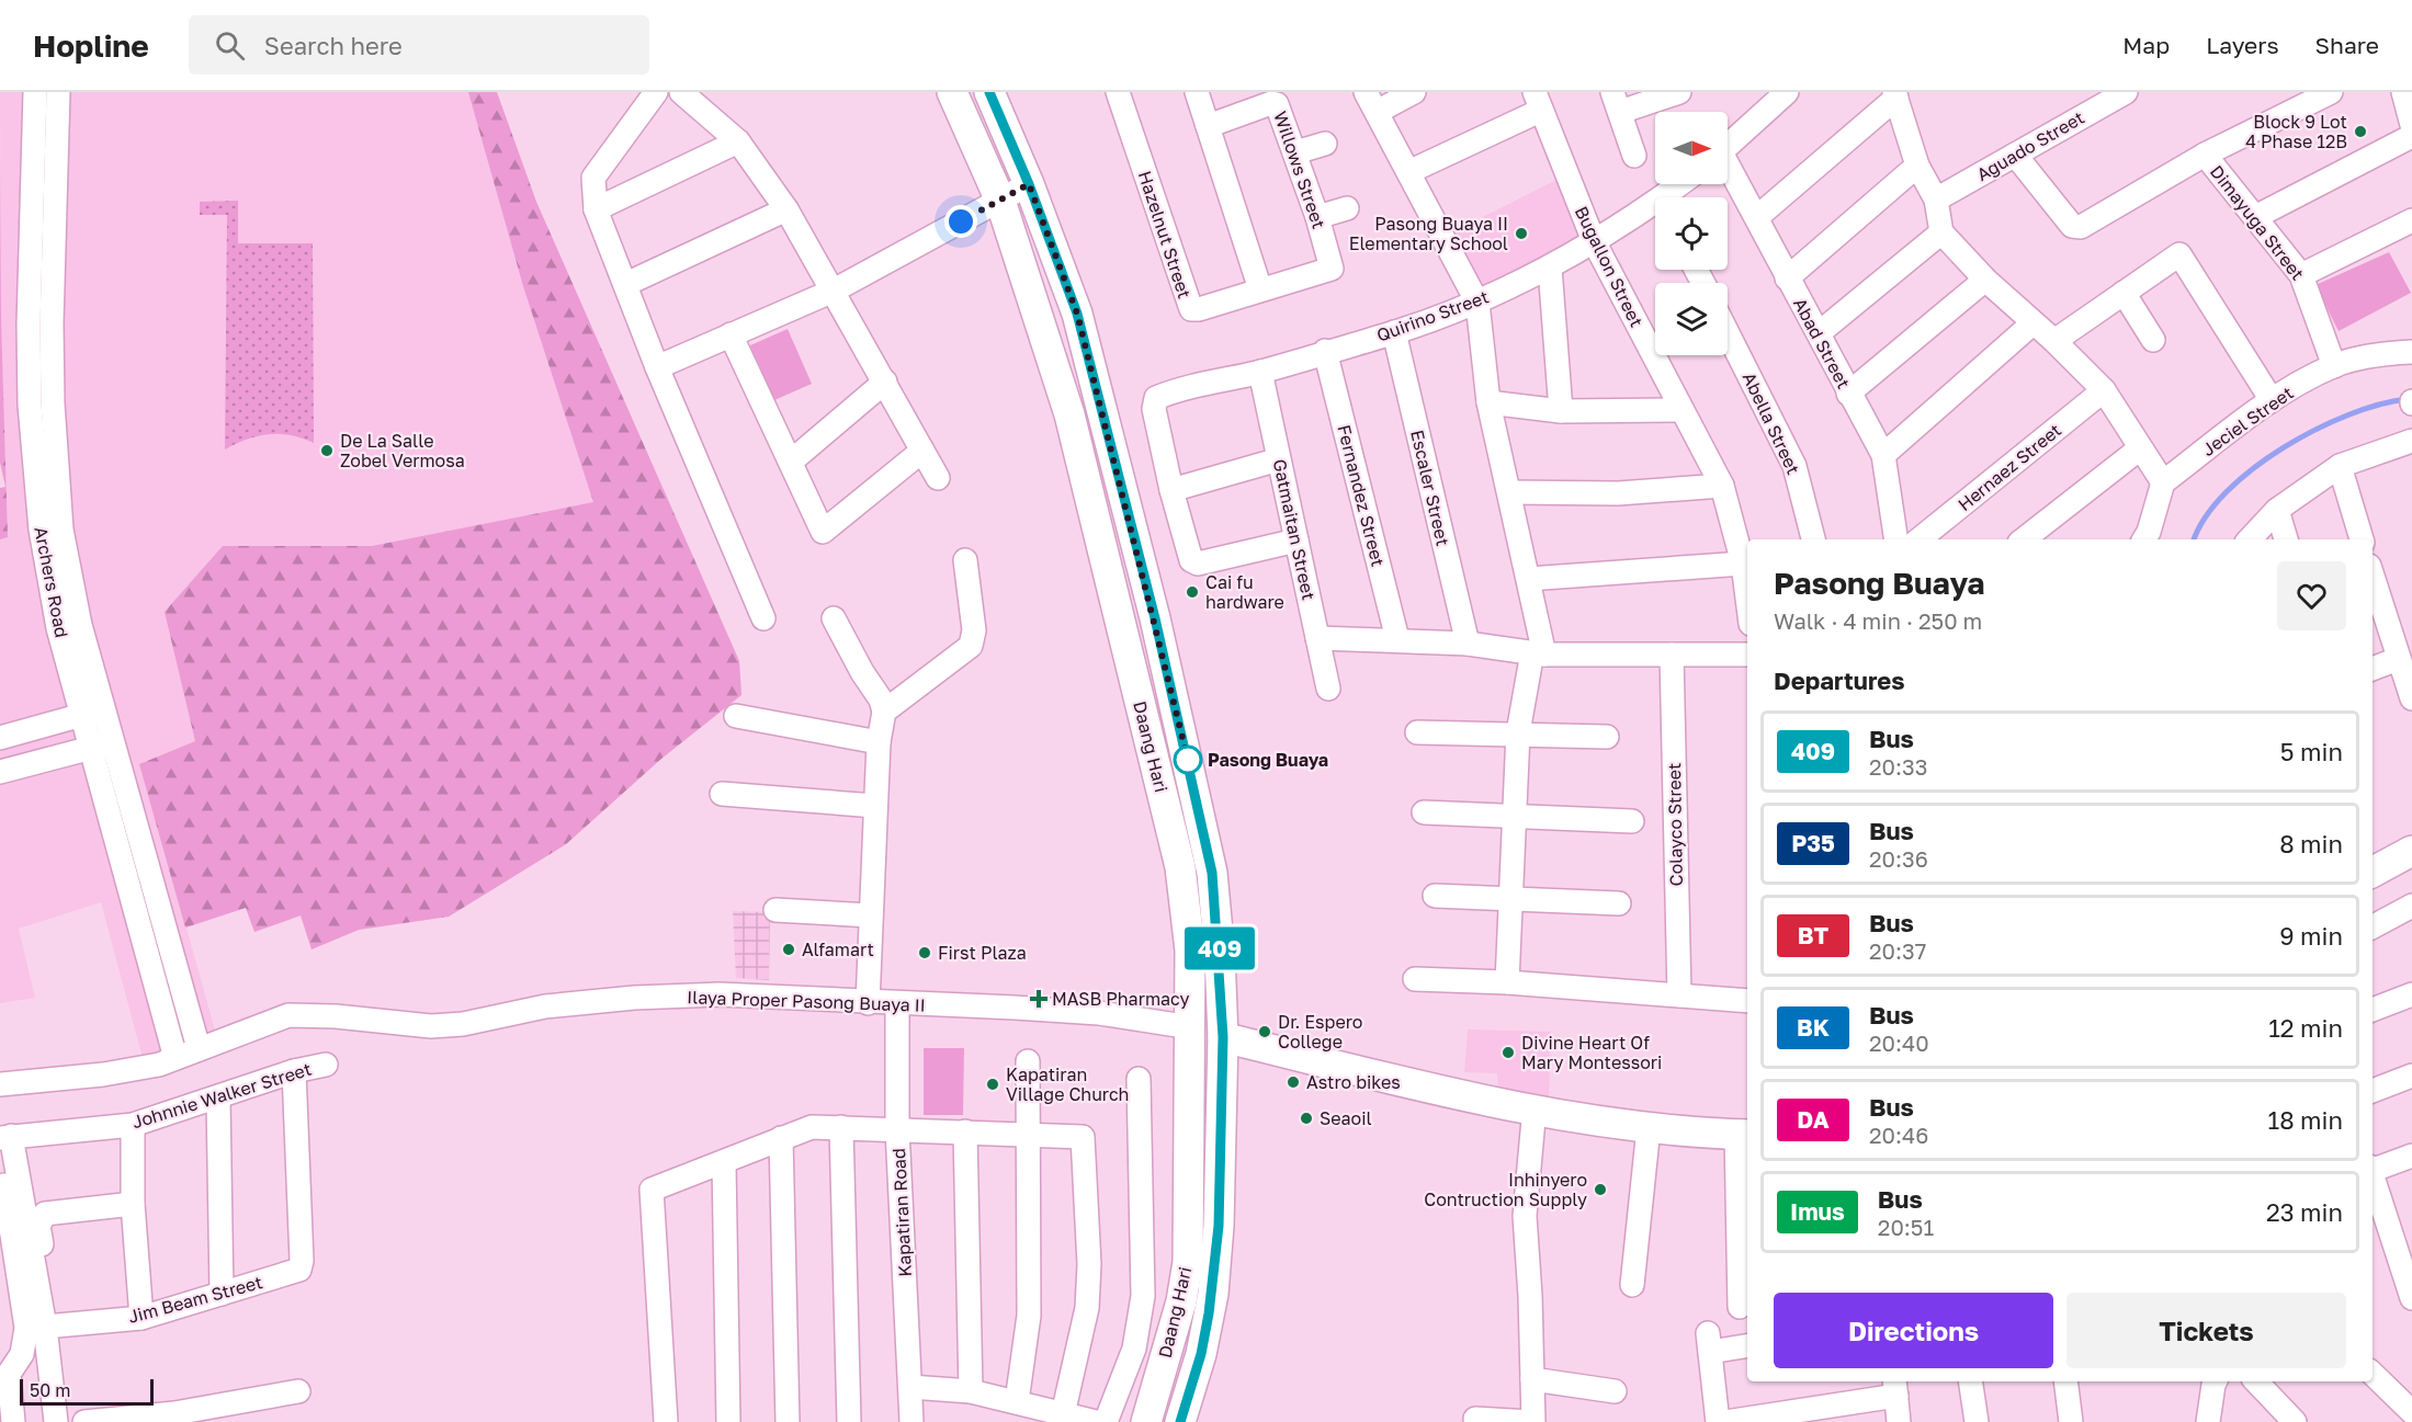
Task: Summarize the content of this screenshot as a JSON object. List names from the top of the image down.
{
  "streets": {
    "main road": ["Daang Hari"],
    "street": [
      "Aguado Street",
      "Willows Street",
      "Dimayuga Street",
      "Hazelnut Street",
      "Bugallon Street",
      "Quirino Street",
      "Abad Street",
      "Jeciel Street",
      "Abella Street",
      "Hernaez Street",
      "Escaler Street",
      "Fernandez Street",
      "Gatmaitan Street",
      "Archers Road",
      "Colayco Street",
      "Ilaya Proper Pasong Buaya II",
      "Johnnie Walker Street",
      "Kapatiran Road",
      "Jim Beam Street"
    ]
  },
  "crossings": [
    ["Willows Street", "Hazelnut Street"],
    ["Dimayuga Street", "Jeciel Street"],
    ["Bugallon Street", "Quirino Street"],
    ["Quirino Street", "Escaler Street"],
    ["Quirino Street", "Fernandez Street"],
    ["Quirino Street", "Gatmaitan Street"],
    ["Archers Road", "Ilaya Proper Pasong Buaya II"],
    ["Daang Hari", "Ilaya Proper Pasong Buaya II"],
    ["Ilaya Proper Pasong Buaya II", "Kapatiran Road"],
    ["Johnnie Walker Street", "Jim Beam Street"]
  ],
  "places": {
    "other": [
      "Block 9 Lot 4 Phase 12B",
      "Pasong Buaya II Elementary School",
      "De La Salle Zobel Vermosa",
      "Cai fu hardware",
      "Pasong Buaya",
      "Alfamart",
      "First Plaza",
      "Dr. Espero College",
      "Divine Heart Of Mary Montessori",
      "Astro bikes",
      "Kapatiran Village Church",
      "Seaoil",
      "Inhinyero Contruction Supply"
    ],
    "health": ["MASB Pharmacy"]
  },
  "lines": ["bus line 409"],
  "scale_bar": "50 m",
  "north": "right",
  "page": {
    "header": "Hopline",
    "search": "Search here",
    "nav": ["Map", "Layers", "Share"],
    "on_map": "409",
    "heading": [
      ["Pasong Buaya", "Walk · 4 min · 250 m"],
      "Departures"
    ],
    "list": [
      {
        "mark": "409",
        "name": "Bus",
        "note": "20:33",
        "value": "5 min"
      },
      {
        "mark": "P35",
        "name": "Bus",
        "note": "20:36",
        "value": "8 min"
      },
      {
        "mark": "BT",
        "name": "Bus",
        "note": "20:37",
        "value": "9 min"
      },
      {
        "mark": "BK",
        "name": "Bus",
        "note": "20:40",
        "value": "12 min"
      },
      {
        "mark": "DA",
        "name": "Bus",
        "note": "20:46",
        "value": "18 min"
      },
      {
        "mark": "Imus",
        "name": "Bus",
        "note": "20:51",
        "value": "23 min"
      }
    ],
    "buttons": ["Directions", "Tickets"],
    "scale": "50 m"
  }
}
